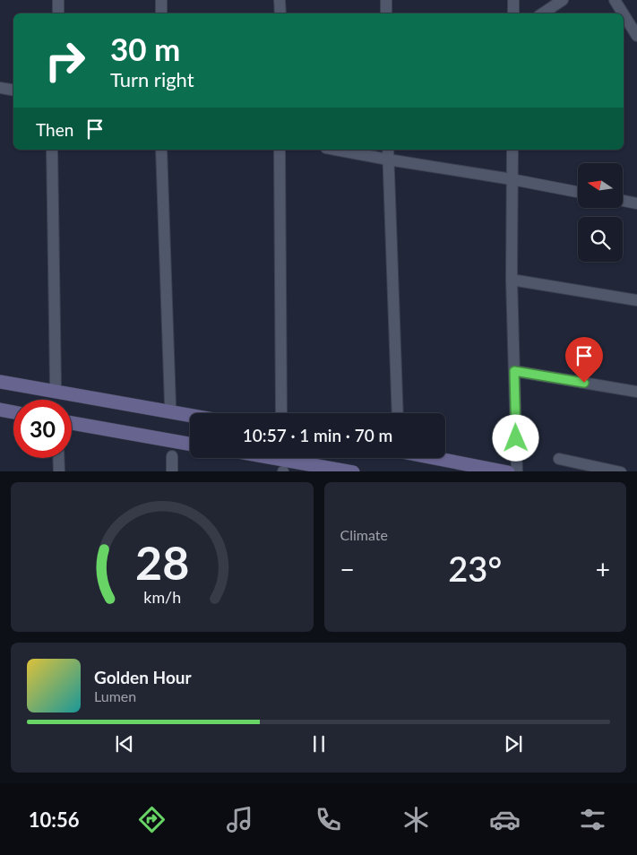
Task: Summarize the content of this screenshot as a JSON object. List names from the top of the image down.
{
  "north": "left",
  "page": {
    "turn": ["30 m", "Turn right"],
    "then": "Then",
    "limit": "30",
    "trip": "10:57 · 1 min · 70 m",
    "tile": "Climate",
    "heat": ["−", "23°", "+"],
    "song": ["Golden Hour", "Lumen"],
    "tabs": "10:56",
    "gauge": ["28", "km/h"]
  }
}
